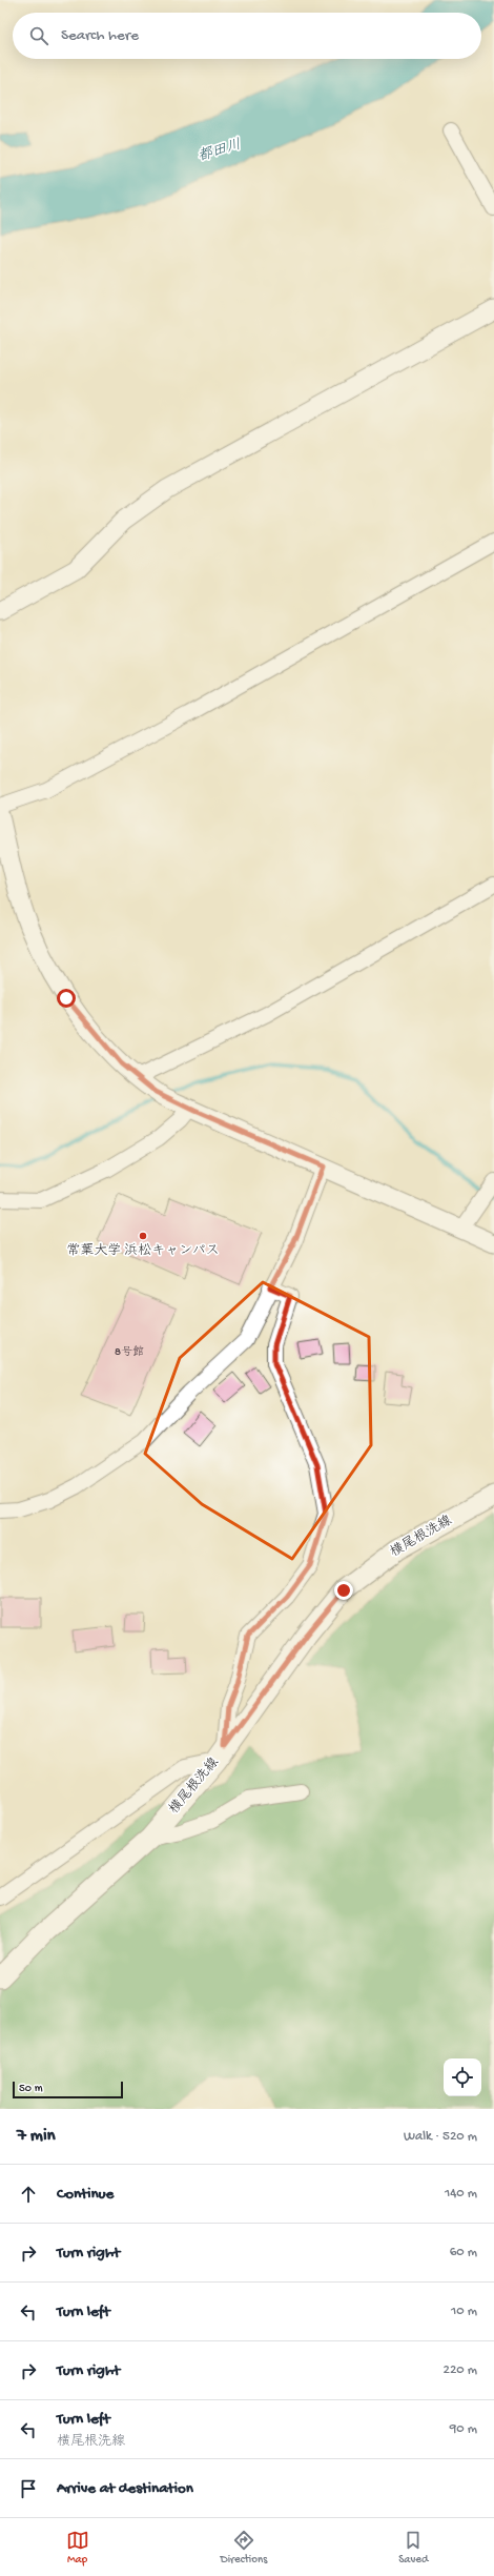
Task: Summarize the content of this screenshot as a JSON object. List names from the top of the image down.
{
  "streets": {
    "main road": ["横尾根洗線"]
  },
  "water": ["都田川"],
  "places": ["常葉大学 浜松キャンパス"],
  "house_numbers": ["8号館"],
  "scale_bar": "50 m",
  "page": {
    "search": "Search here",
    "scale": "50 m",
    "heading": ["7 min", "Walk · 520 m"],
    "list": [
      ["Continue", "140 m"],
      ["Turn right", "60 m"],
      ["Turn left", "10 m"],
      ["Turn right", "220 m"],
      ["Turn left", "横尾根洗線", "90 m"],
      "Arrive at destination"
    ],
    "nav": ["Map", "Directions", "Saved"]
  }
}
